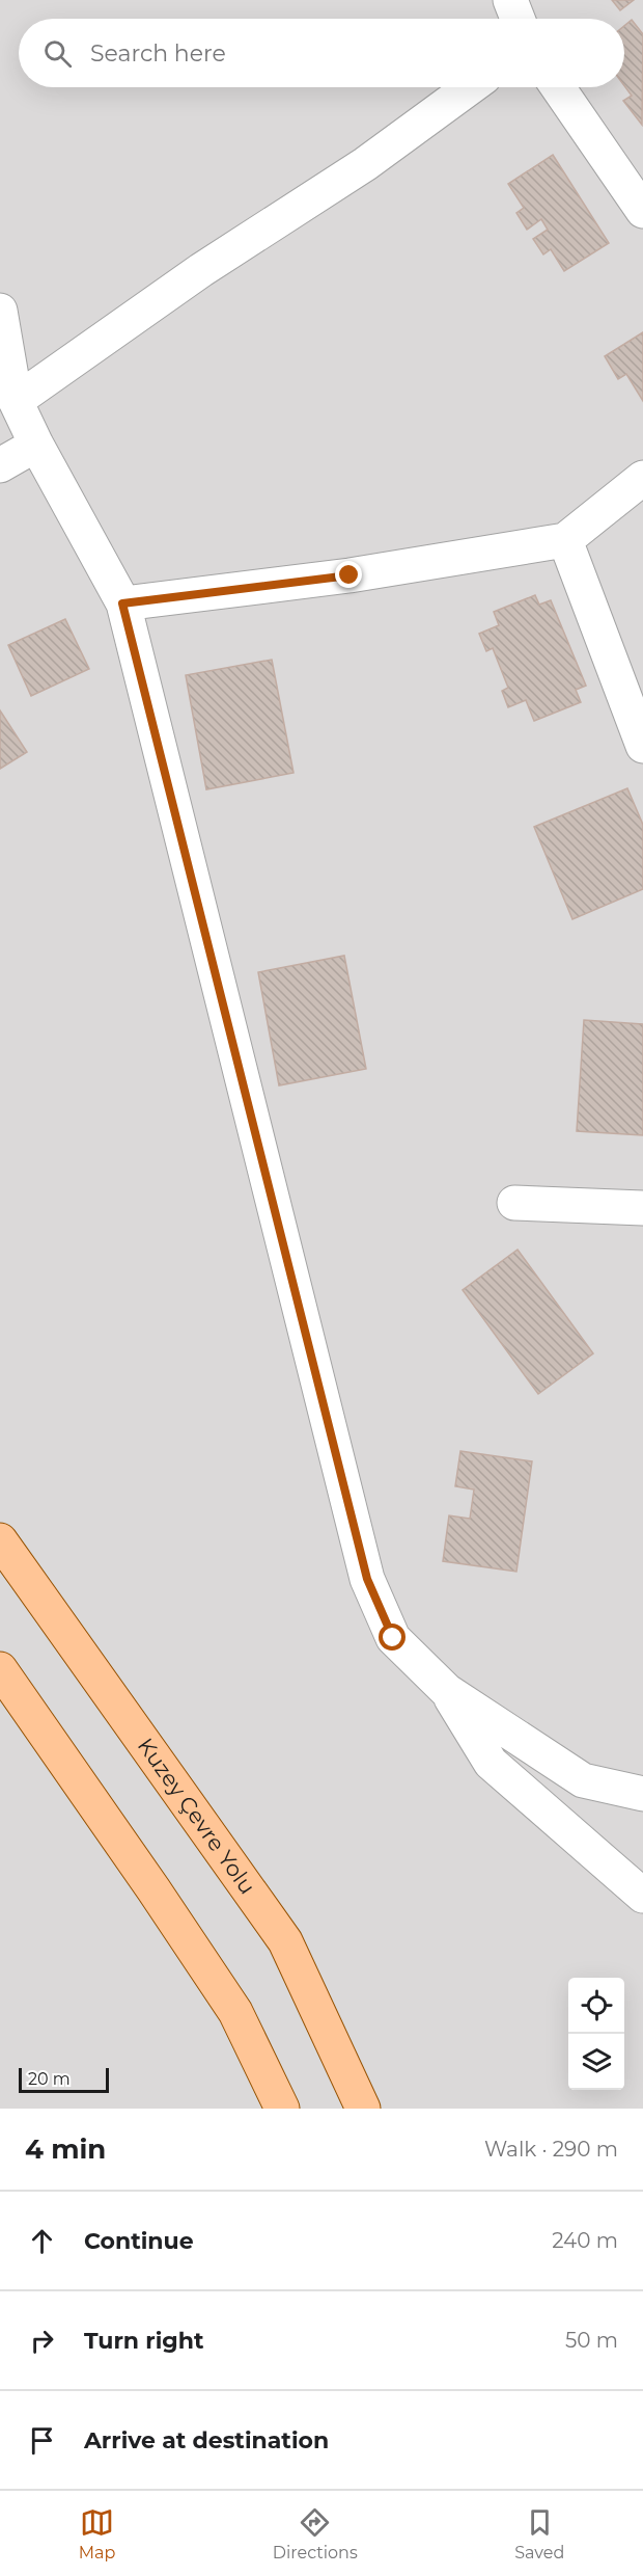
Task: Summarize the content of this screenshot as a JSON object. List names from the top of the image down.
{
  "streets": {
    "main road": ["Kuzey Çevre Yolu"]
  },
  "scale_bar": "20 m",
  "page": {
    "search": "Search here",
    "scale": "20 m",
    "heading": ["4 min", "Walk · 290 m"],
    "list": [
      ["Continue", "240 m"],
      ["Turn right", "50 m"],
      "Arrive at destination"
    ],
    "nav": ["Map", "Directions", "Saved"]
  }
}
